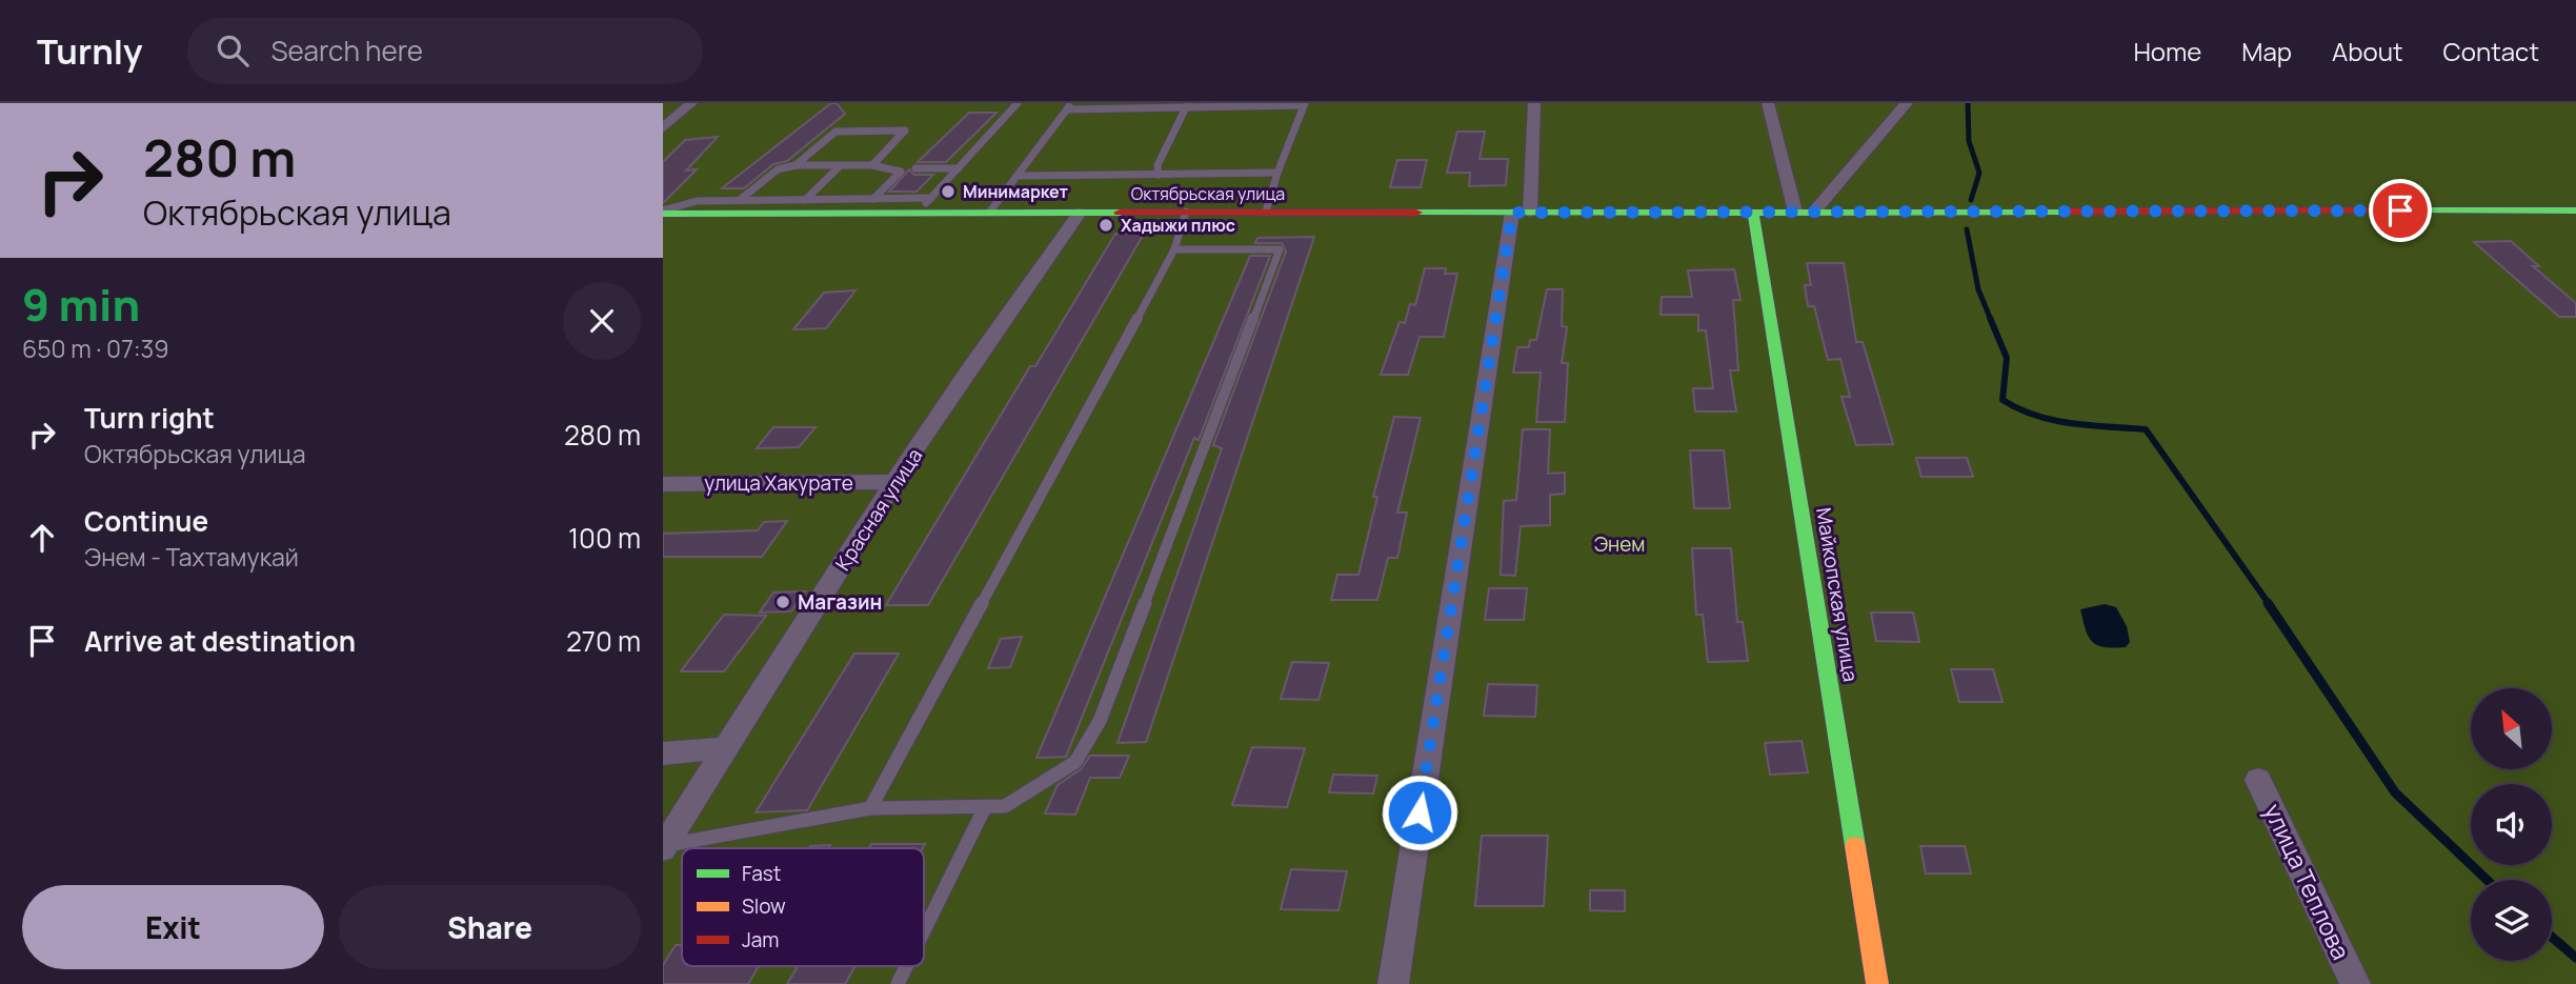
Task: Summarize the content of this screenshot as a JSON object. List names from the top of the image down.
{
  "streets": {
    "main road": ["Октябрьская улица", "Майкопская улица"],
    "street": ["улица Хакурате", "Красная улица", "улица Теплова"]
  },
  "crossings": [
    ["Октябрьская улица", "Красная улица"],
    ["Октябрьская улица", "Майкопская улица"],
    ["улица Хакурате", "Красная улица"]
  ],
  "parks": ["Энем"],
  "places": ["Минимаркет", "Хадыжи плюс", "Магазин"],
  "legend": ["Fast", "Slow", "Jam"],
  "north": "top left",
  "page": {
    "header": "Turnly",
    "search": "Search here",
    "nav": [
      "Home",
      "Map",
      "About",
      "Contact"
    ],
    "turn": ["280 m", "Октябрьская улица"],
    "heading": ["9 min", "650 m · 07:39"],
    "list": [
      {
        "name": "Turn right",
        "note": "Октябрьская улица",
        "value": "280 m"
      },
      {
        "name": "Continue",
        "note": "Энем - Тахтамукай",
        "value": "100 m"
      },
      {
        "name": "Arrive at destination",
        "value": "270 m"
      }
    ],
    "buttons": ["Exit", "Share"]
  }
}
